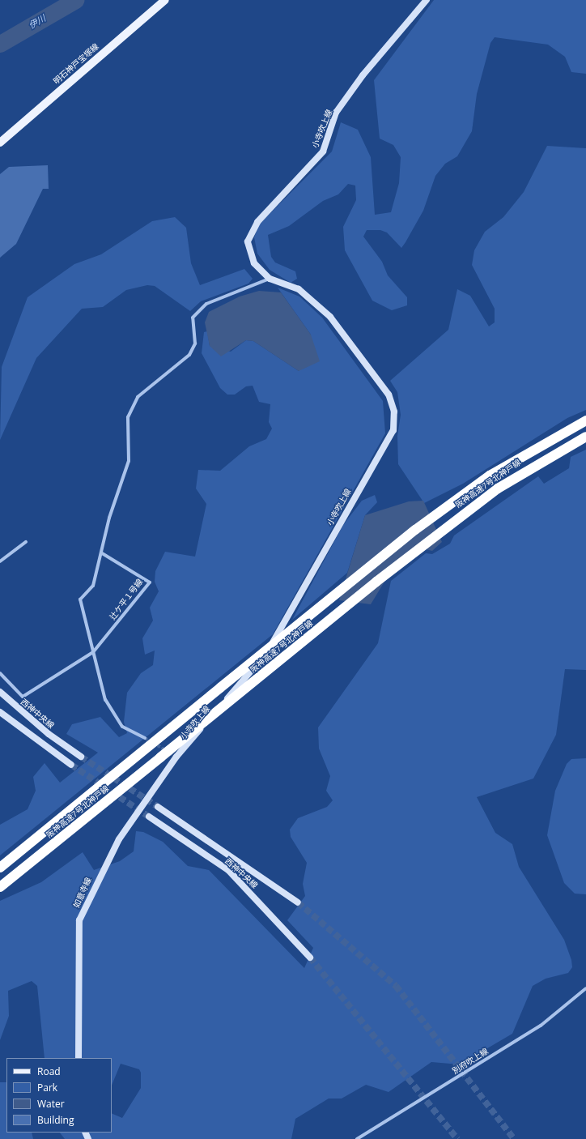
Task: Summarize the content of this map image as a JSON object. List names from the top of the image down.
{
  "streets": {
    "highway": ["阪神高速7号北神戸線"],
    "main road": ["明石神戸宝塚線"],
    "street": [
      "小寺吹上線",
      "辻ケ平１号線",
      "西神中央線",
      "如意寺線",
      "別府吹上線"
    ]
  },
  "crossings": [
    ["小寺吹上線", "如意寺線"]
  ],
  "water": ["伊川"],
  "legend": [
    "Road",
    "Park",
    "Water",
    "Building"
  ]
}
